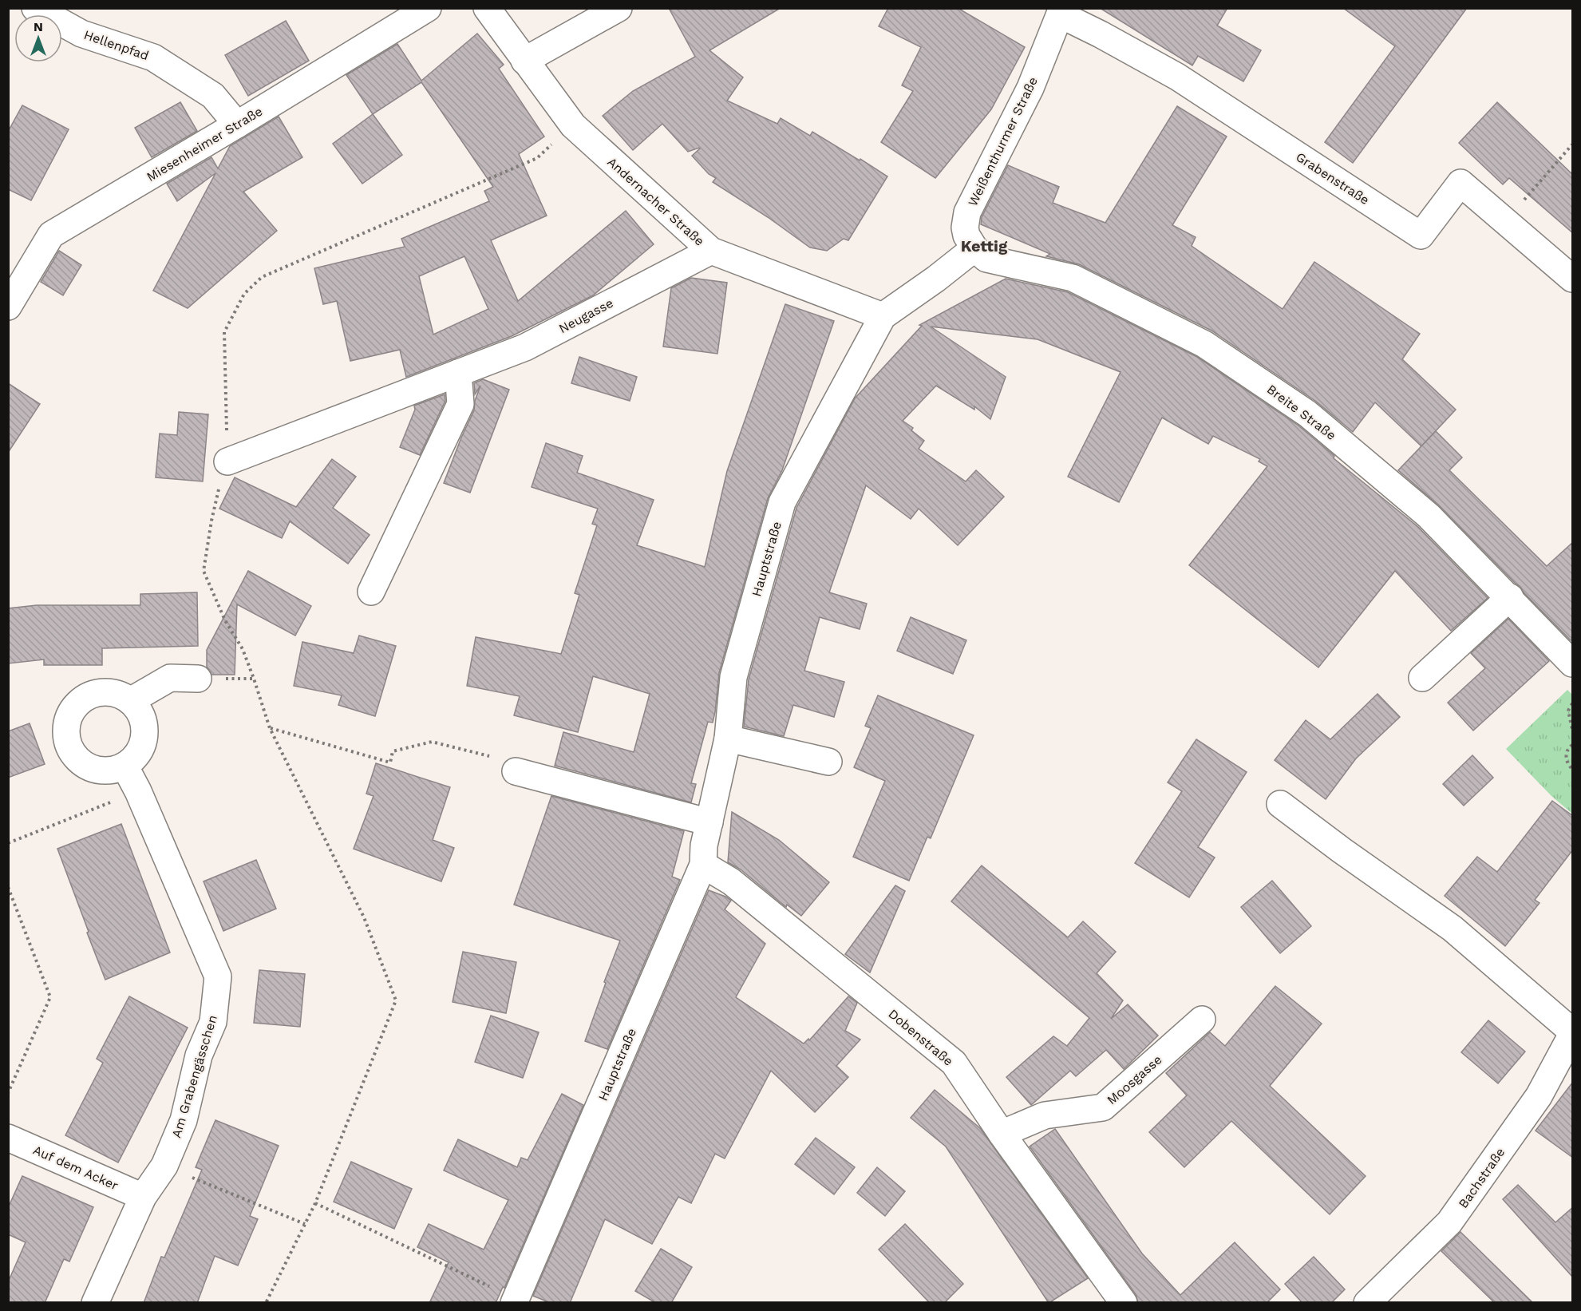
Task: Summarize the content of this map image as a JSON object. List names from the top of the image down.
{
  "streets": {
    "street": [
      "Hellenpfad",
      "Weißenthurmer Straße",
      "Miesenheimer Straße",
      "Grabenstraße",
      "Andernacher Straße",
      "Neugasse",
      "Breite Straße",
      "Hauptstraße",
      "Dobenstraße",
      "Am Grabengässchen",
      "Moosgasse",
      "Auf dem Acker",
      "Bachstraße"
    ]
  },
  "crossings": [
    ["Hellenpfad", "Miesenheimer Straße"],
    ["Weißenthurmer Straße", "Grabenstraße"],
    ["Weißenthurmer Straße", "Breite Straße"],
    ["Andernacher Straße", "Neugasse"],
    ["Andernacher Straße", "Hauptstraße"],
    ["Hauptstraße", "Dobenstraße"],
    ["Dobenstraße", "Moosgasse"],
    ["Am Grabengässchen", "Auf dem Acker"]
  ],
  "districts": ["Kettig"],
  "north": "top"
}
